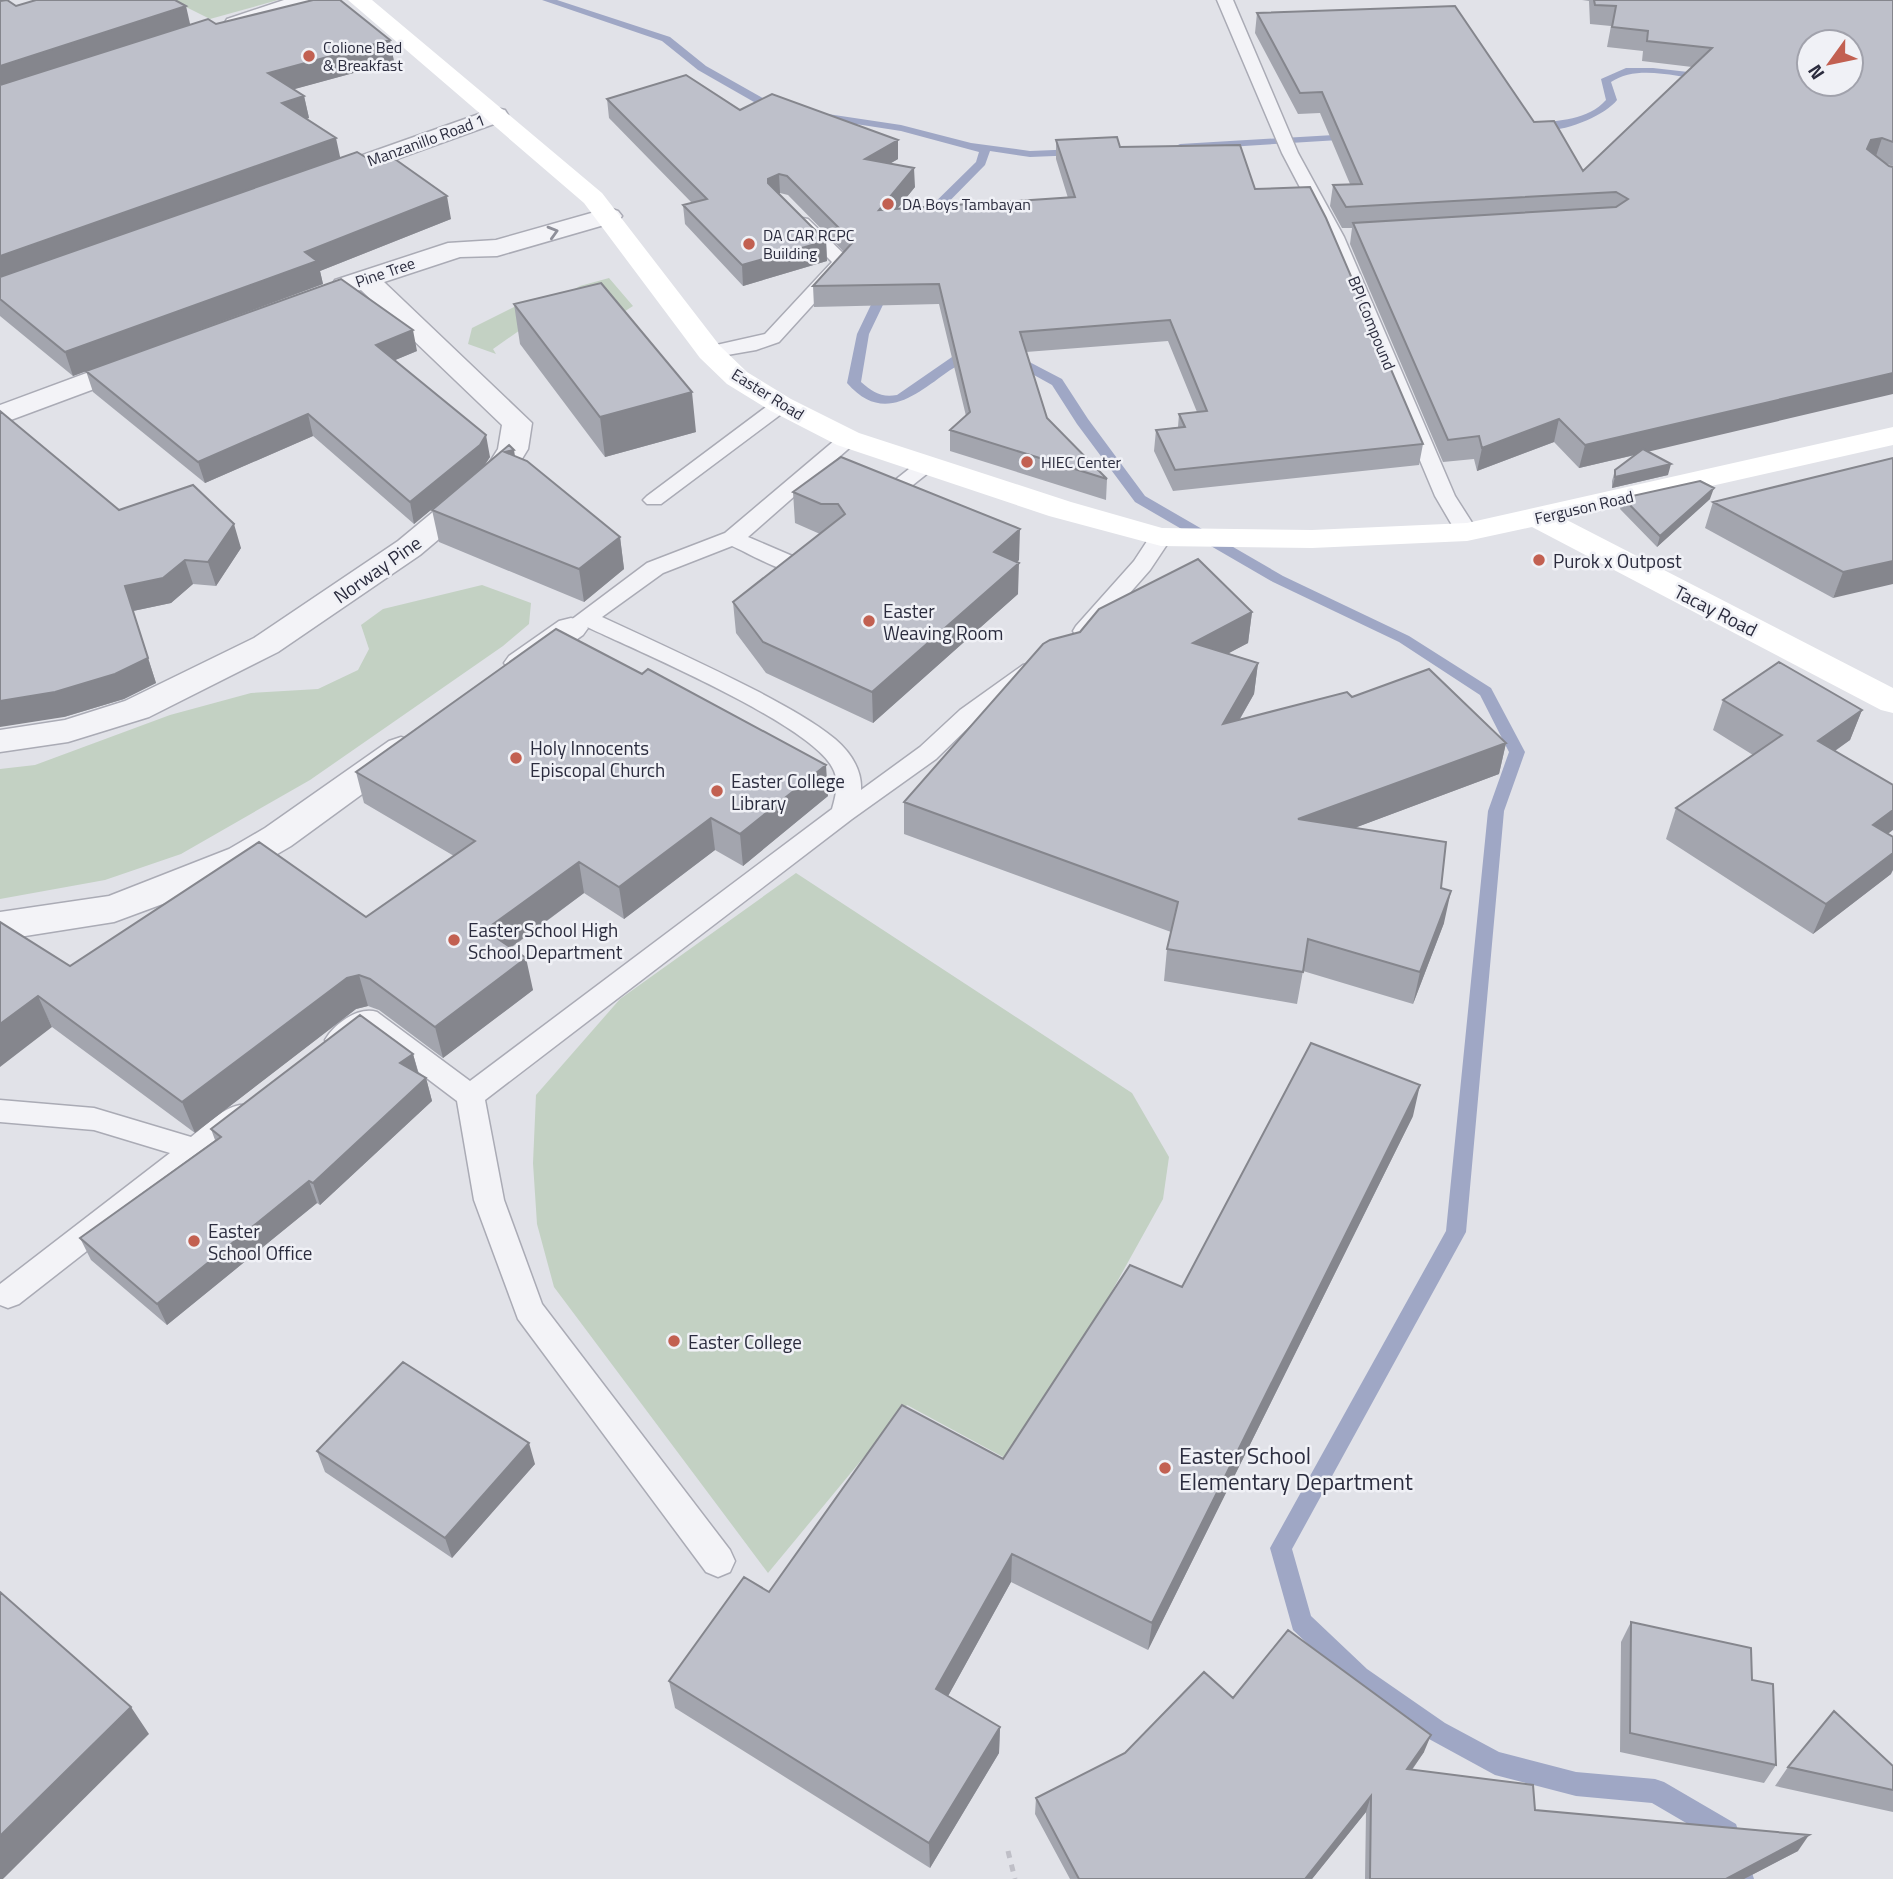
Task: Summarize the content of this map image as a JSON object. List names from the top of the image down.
{
  "streets": {
    "main road": ["Easter Road", "Ferguson Road", "Tacay Road"],
    "street": ["Manzanillo Road 1", "Pine Tree", "Norway Pine"],
    "lane": ["BPI Compound"]
  },
  "crossings": [
    ["Manzanillo Road 1", "Easter Road"],
    ["Pine Tree", "Easter Road"],
    ["Pine Tree", "Norway Pine"],
    ["BPI Compound", "Ferguson Road"],
    ["Easter Road", "Ferguson Road"],
    ["Ferguson Road", "Tacay Road"]
  ],
  "places": [
    "Colione Bed & Breakfast",
    "DA Boys Tambayan",
    "DA CAR RCPC Building",
    "HIEC Center",
    "Purok x Outpost",
    "Easter Weaving Room",
    "Holy Innocents Episcopal Church",
    "Easter College Library",
    "Easter School High School Department",
    "Easter School Office",
    "Easter College",
    "Easter School Elementary Department"
  ],
  "north": "bottom left"
}
